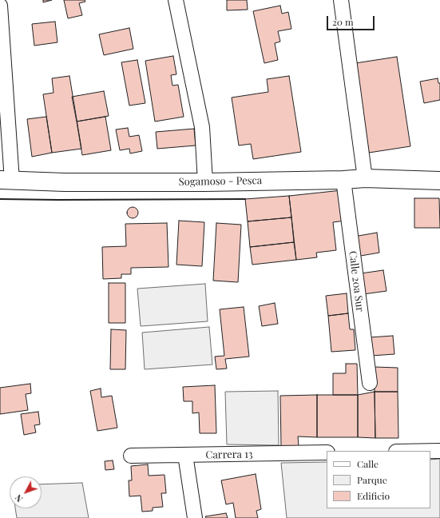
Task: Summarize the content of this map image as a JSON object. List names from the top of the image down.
{
  "streets": {
    "main road": ["Sogamoso - Pesca"],
    "street": ["Calle 20a Sur", "Carrera 13"]
  },
  "crossings": [
    ["Sogamoso - Pesca", "Calle 20a Sur"]
  ],
  "legend": ["Calle", "Parque", "Edificio"],
  "scale_bar": "20 m",
  "north": "bottom left"
}
